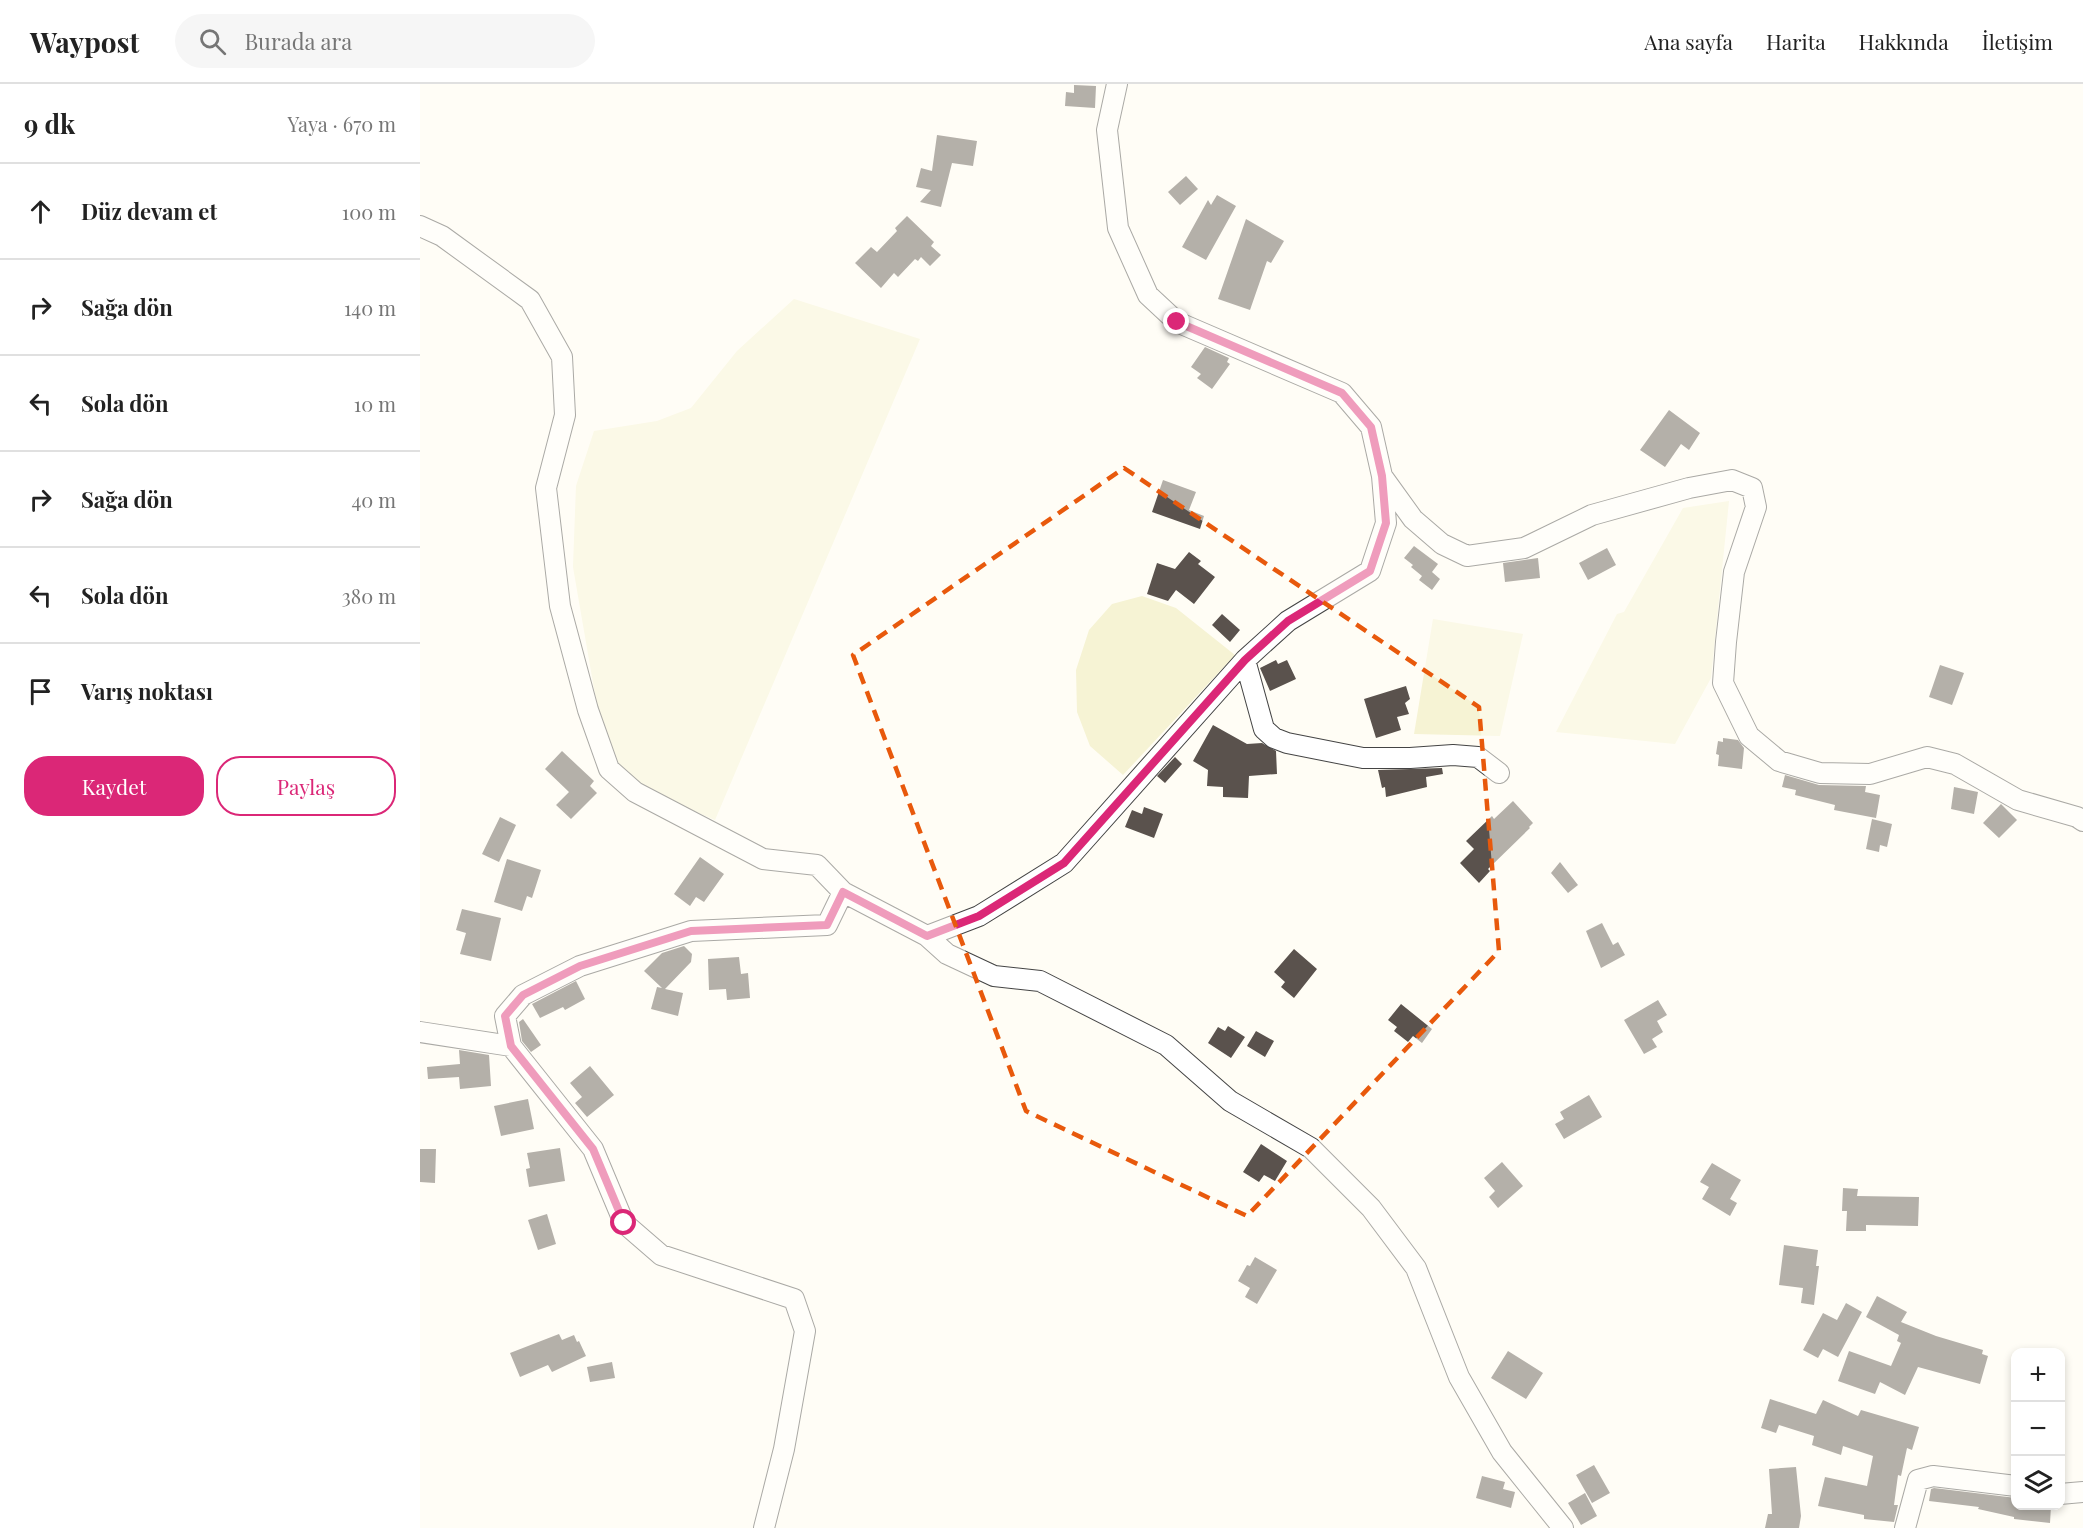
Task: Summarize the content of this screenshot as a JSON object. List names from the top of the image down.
{
  "page": {
    "header": "Waypost",
    "search": "Burada ara",
    "nav": [
      "Ana sayfa",
      "Harita",
      "Hakkında",
      "İletişim"
    ],
    "heading": ["9 dk", "Yaya · 670 m"],
    "list": [
      ["Düz devam et", "100 m"],
      ["Sağa dön", "140 m"],
      ["Sola dön", "10 m"],
      ["Sağa dön", "40 m"],
      ["Sola dön", "380 m"],
      "Varış noktası"
    ],
    "buttons": ["Kaydet", "Paylaş"],
    "map_buttons": ["+", "−"]
  }
}
